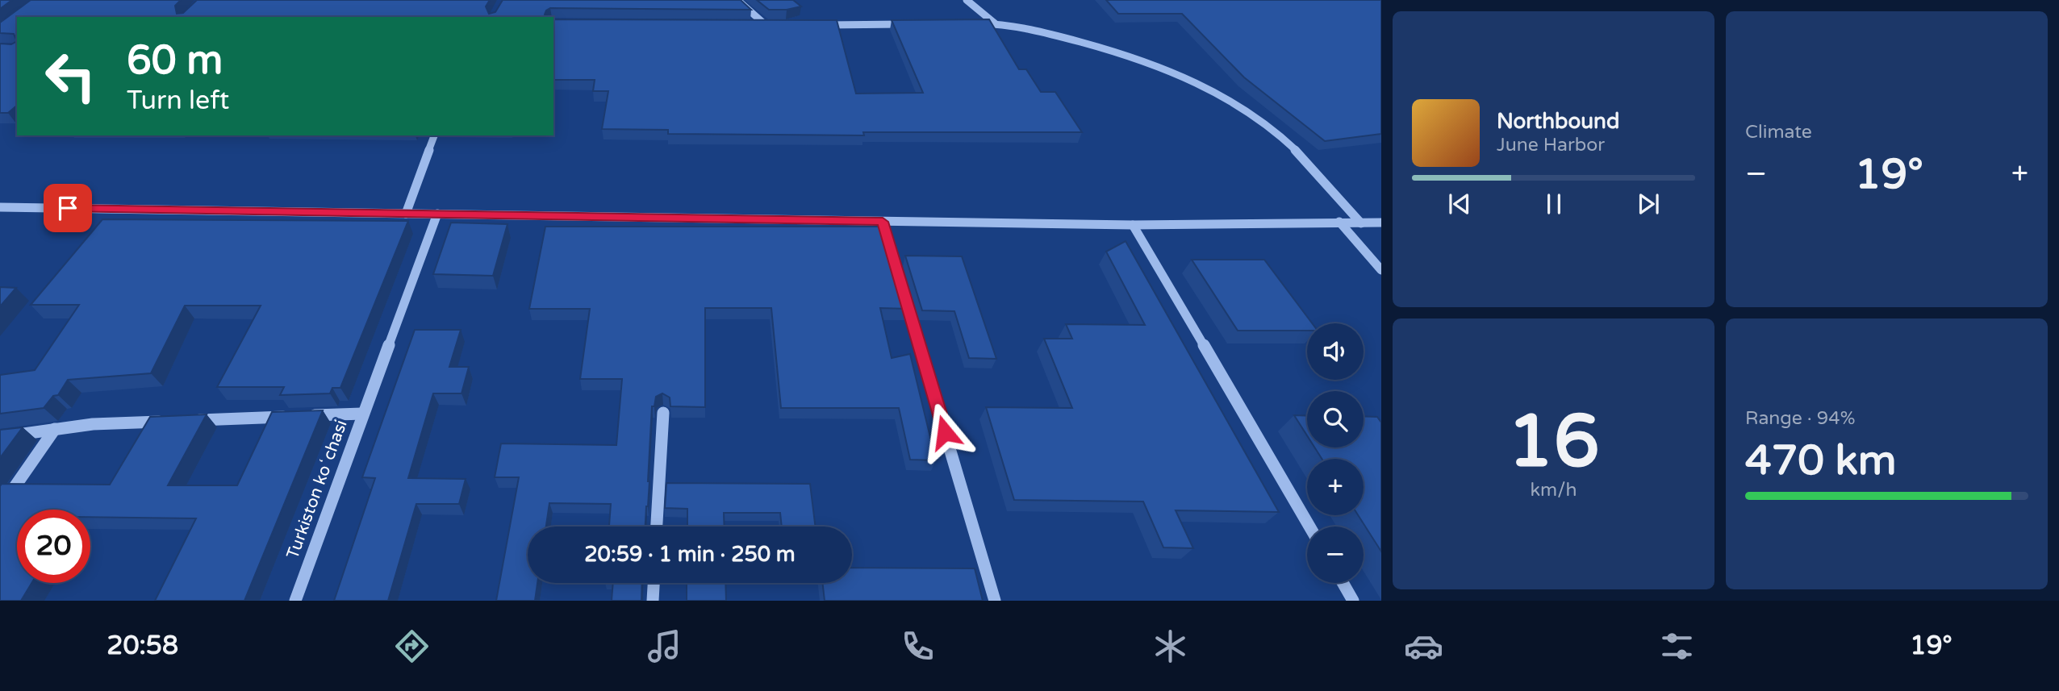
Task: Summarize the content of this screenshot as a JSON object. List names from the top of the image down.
{
  "streets": {
    "street": ["Turkiston koʻchasi"]
  },
  "page": {
    "tile": [
      "Climate",
      ["16", "km/h"],
      ["Range · 94%", "470 km"]
    ],
    "turn": ["60 m", "Turn left"],
    "song": ["Northbound", "June Harbor"],
    "heat": ["−", "19°", "+"],
    "map_buttons": ["+", "−"],
    "limit": "20",
    "trip": "20:59 · 1 min · 250 m",
    "tabs": ["20:58", "19°"]
  }
}
